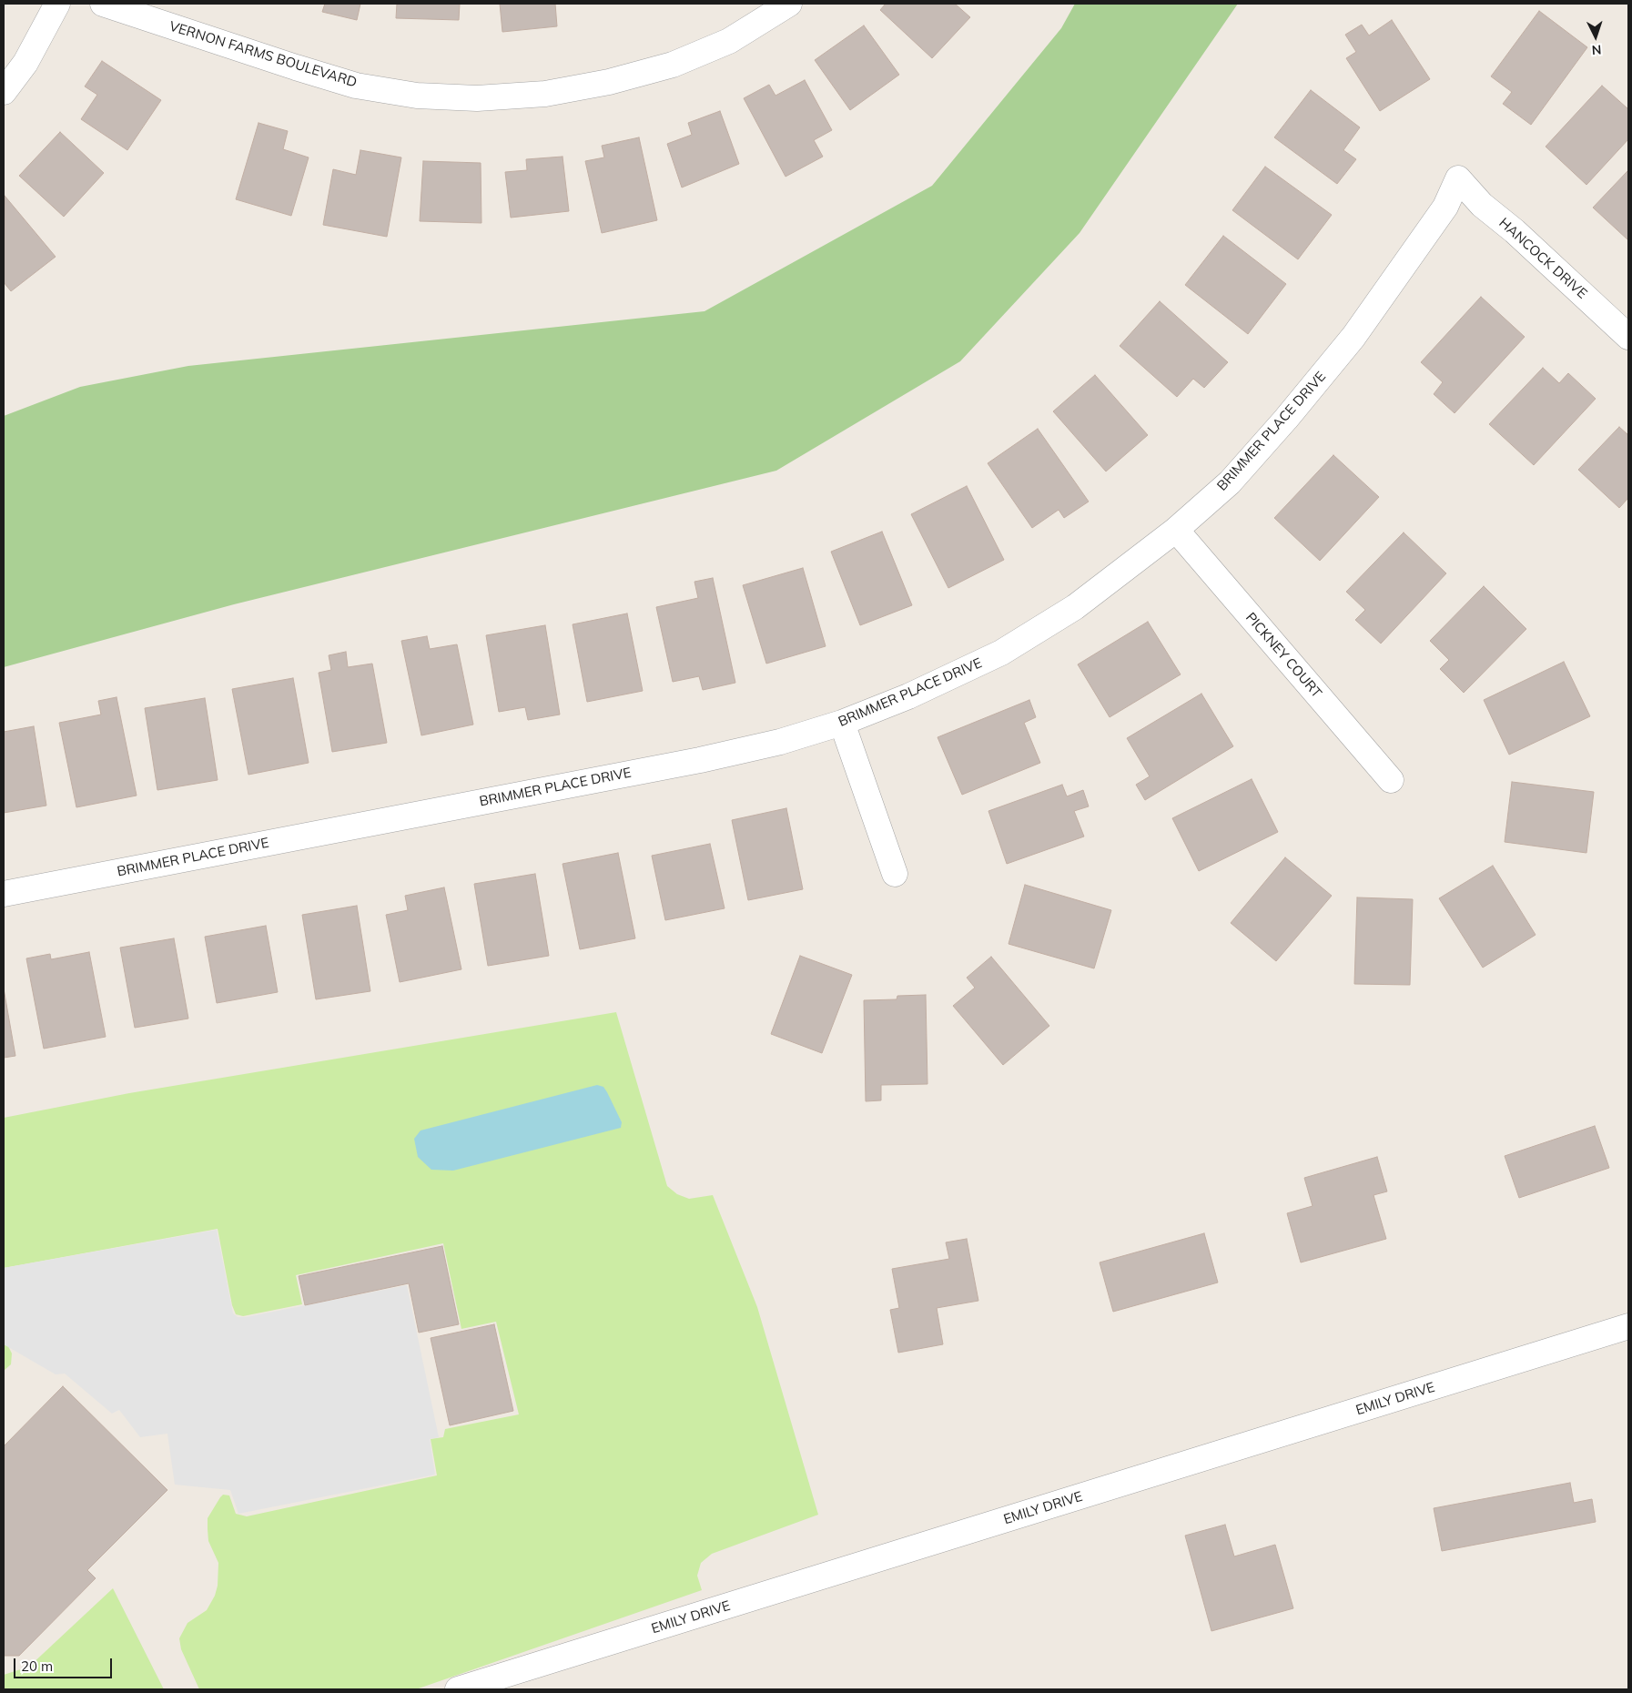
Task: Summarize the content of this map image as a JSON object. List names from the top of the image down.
{
  "streets": {
    "street": [
      "VERNON FARMS BOULEVARD",
      "HANCOCK DRIVE",
      "BRIMMER PLACE DRIVE",
      "PICKNEY COURT",
      "EMILY DRIVE"
    ]
  },
  "crossings": [
    ["HANCOCK DRIVE", "BRIMMER PLACE DRIVE"],
    ["BRIMMER PLACE DRIVE", "PICKNEY COURT"]
  ],
  "scale_bar": "20 m",
  "north": "bottom"
}
